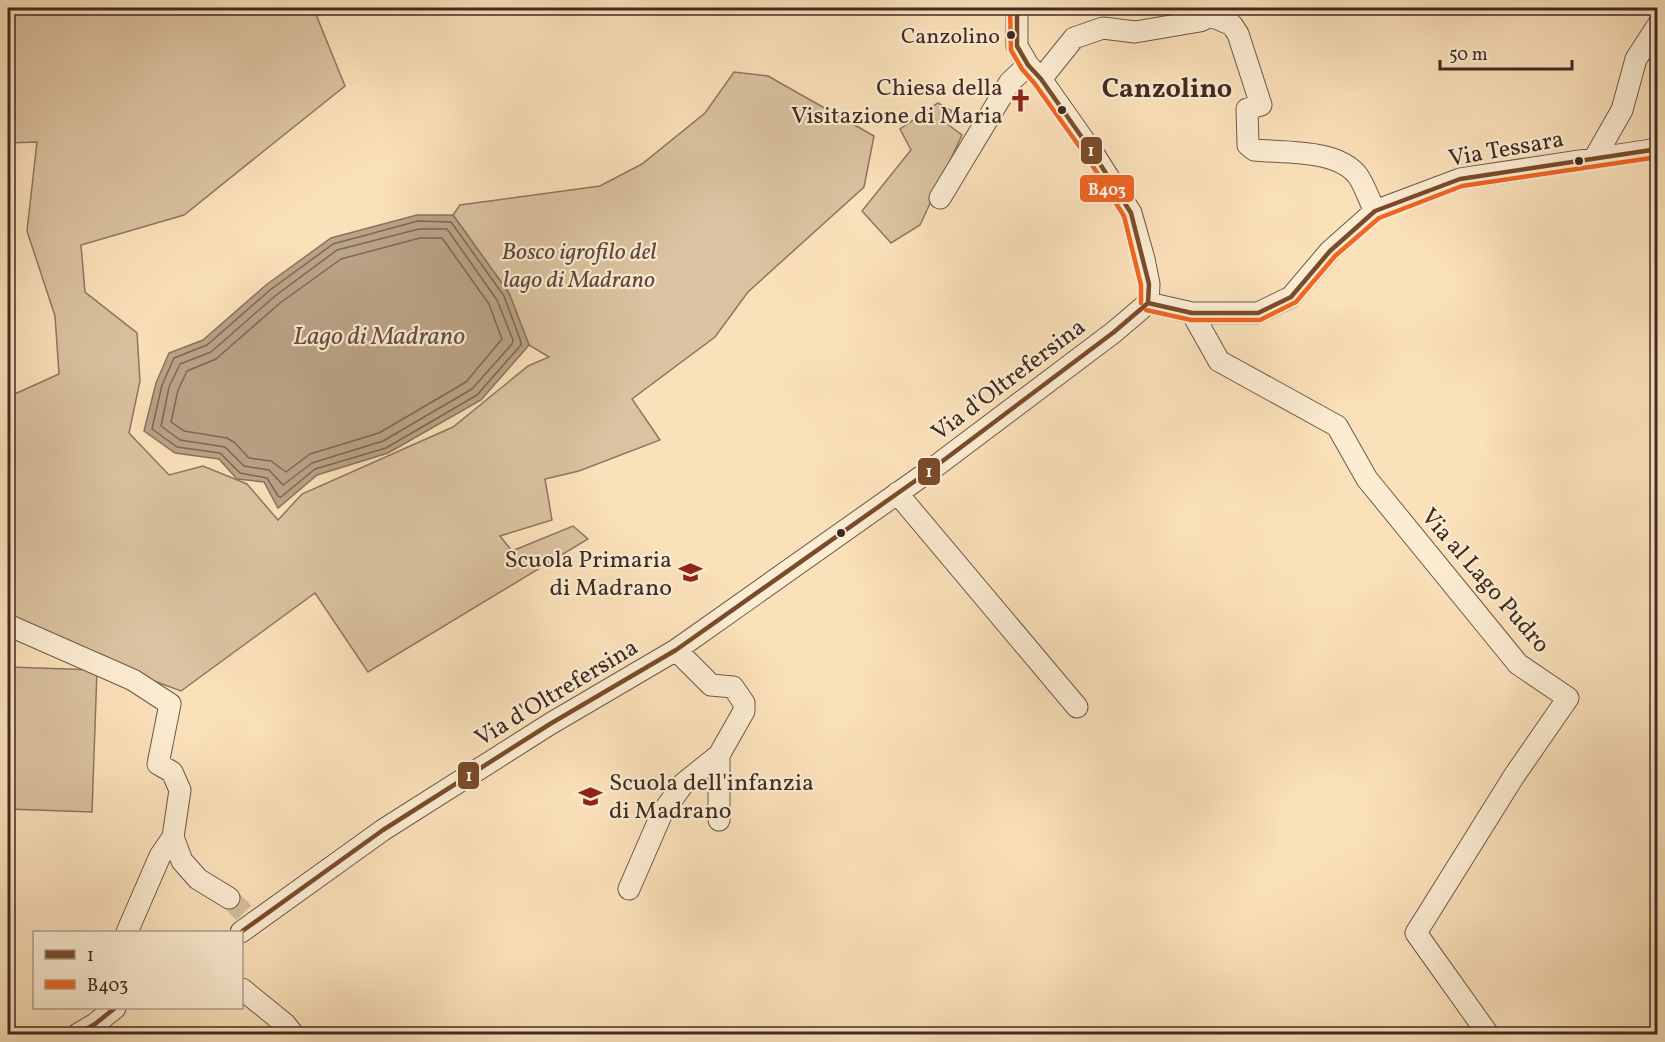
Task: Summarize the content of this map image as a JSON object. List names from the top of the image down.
{
  "streets": {
    "street": ["Via Tessara", "Via d'Oltrefersina", "Via al Lago Pudro"]
  },
  "crossings": [
    ["Via Tessara", "Via d'Oltrefersina"],
    ["Via Tessara", "Via al Lago Pudro"]
  ],
  "districts": ["Canzolino"],
  "water": ["Lago di Madrano"],
  "parks": ["Bosco igrofilo del lago di Madrano"],
  "places": {
    "other": ["Canzolino"],
    "church": ["Chiesa della Visitazione di Maria"],
    "school or university": ["Scuola Primaria di Madrano", "Scuola dell'infanzia di Madrano"]
  },
  "lines": ["transit line 1", "transit line B403"],
  "legend": ["1", "B403"],
  "scale_bar": "50 m"
}
